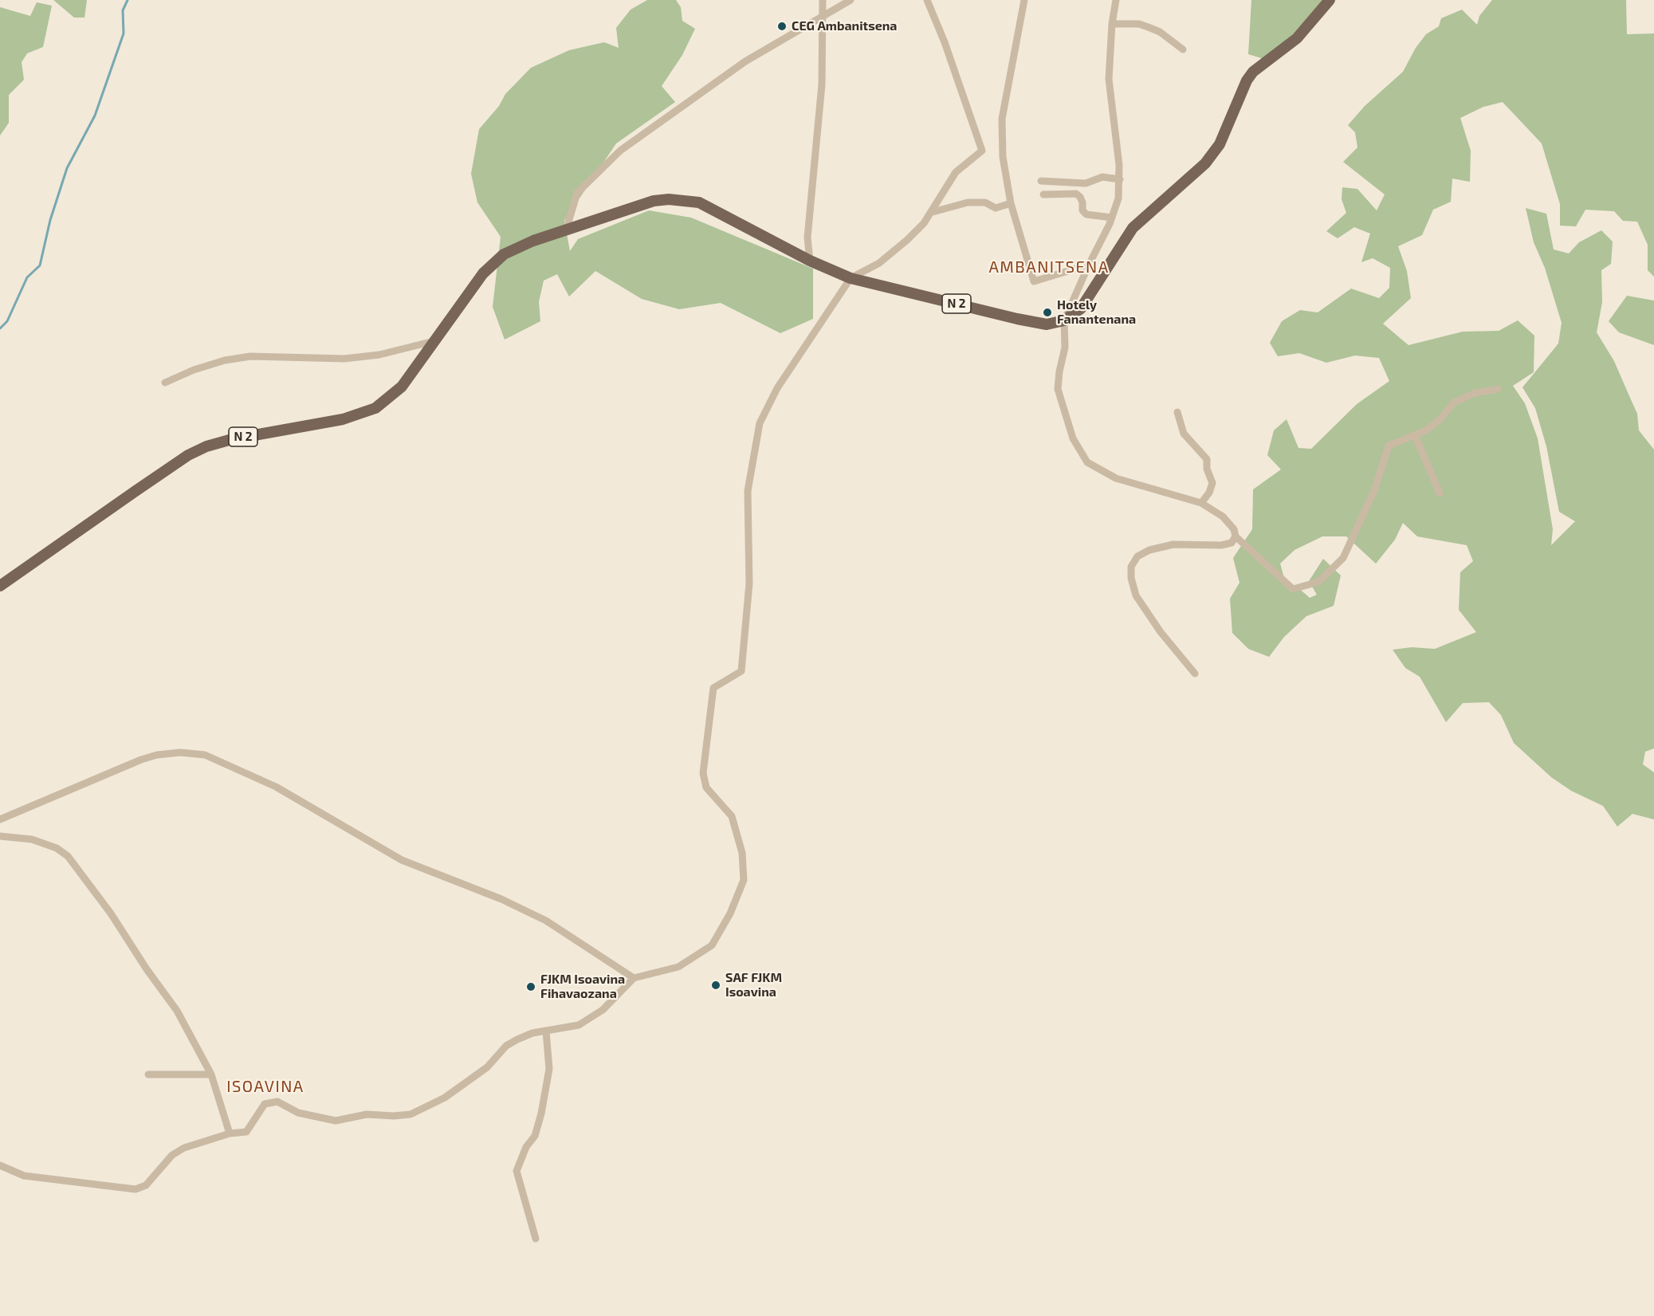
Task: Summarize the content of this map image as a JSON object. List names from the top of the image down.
{
  "streets": {
    "main road": ["N 2"]
  },
  "districts": ["AMBANITSENA", "ISOAVINA"],
  "places": [
    "CEG Ambanitsena",
    "Hotely Fanantenana",
    "SAF FJKM Isoavina",
    "FJKM Isoavina Fihavaozana"
  ]
}
